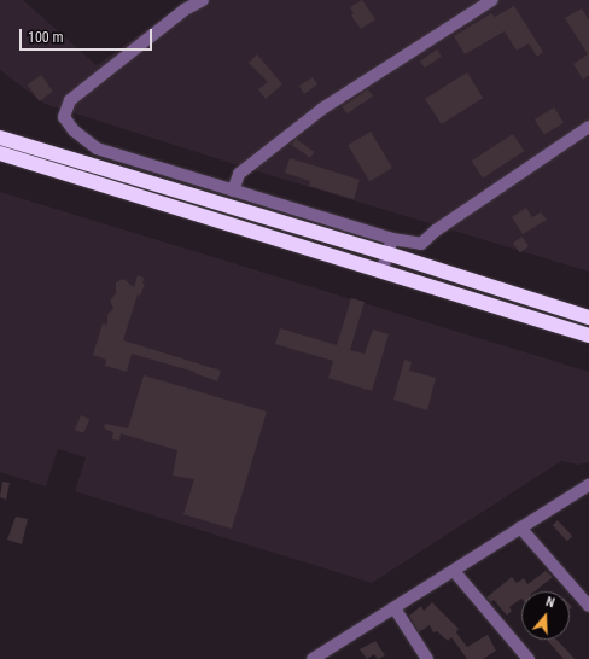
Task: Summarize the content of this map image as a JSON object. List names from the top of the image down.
{
  "scale_bar": "100 m",
  "north": "top"
}
